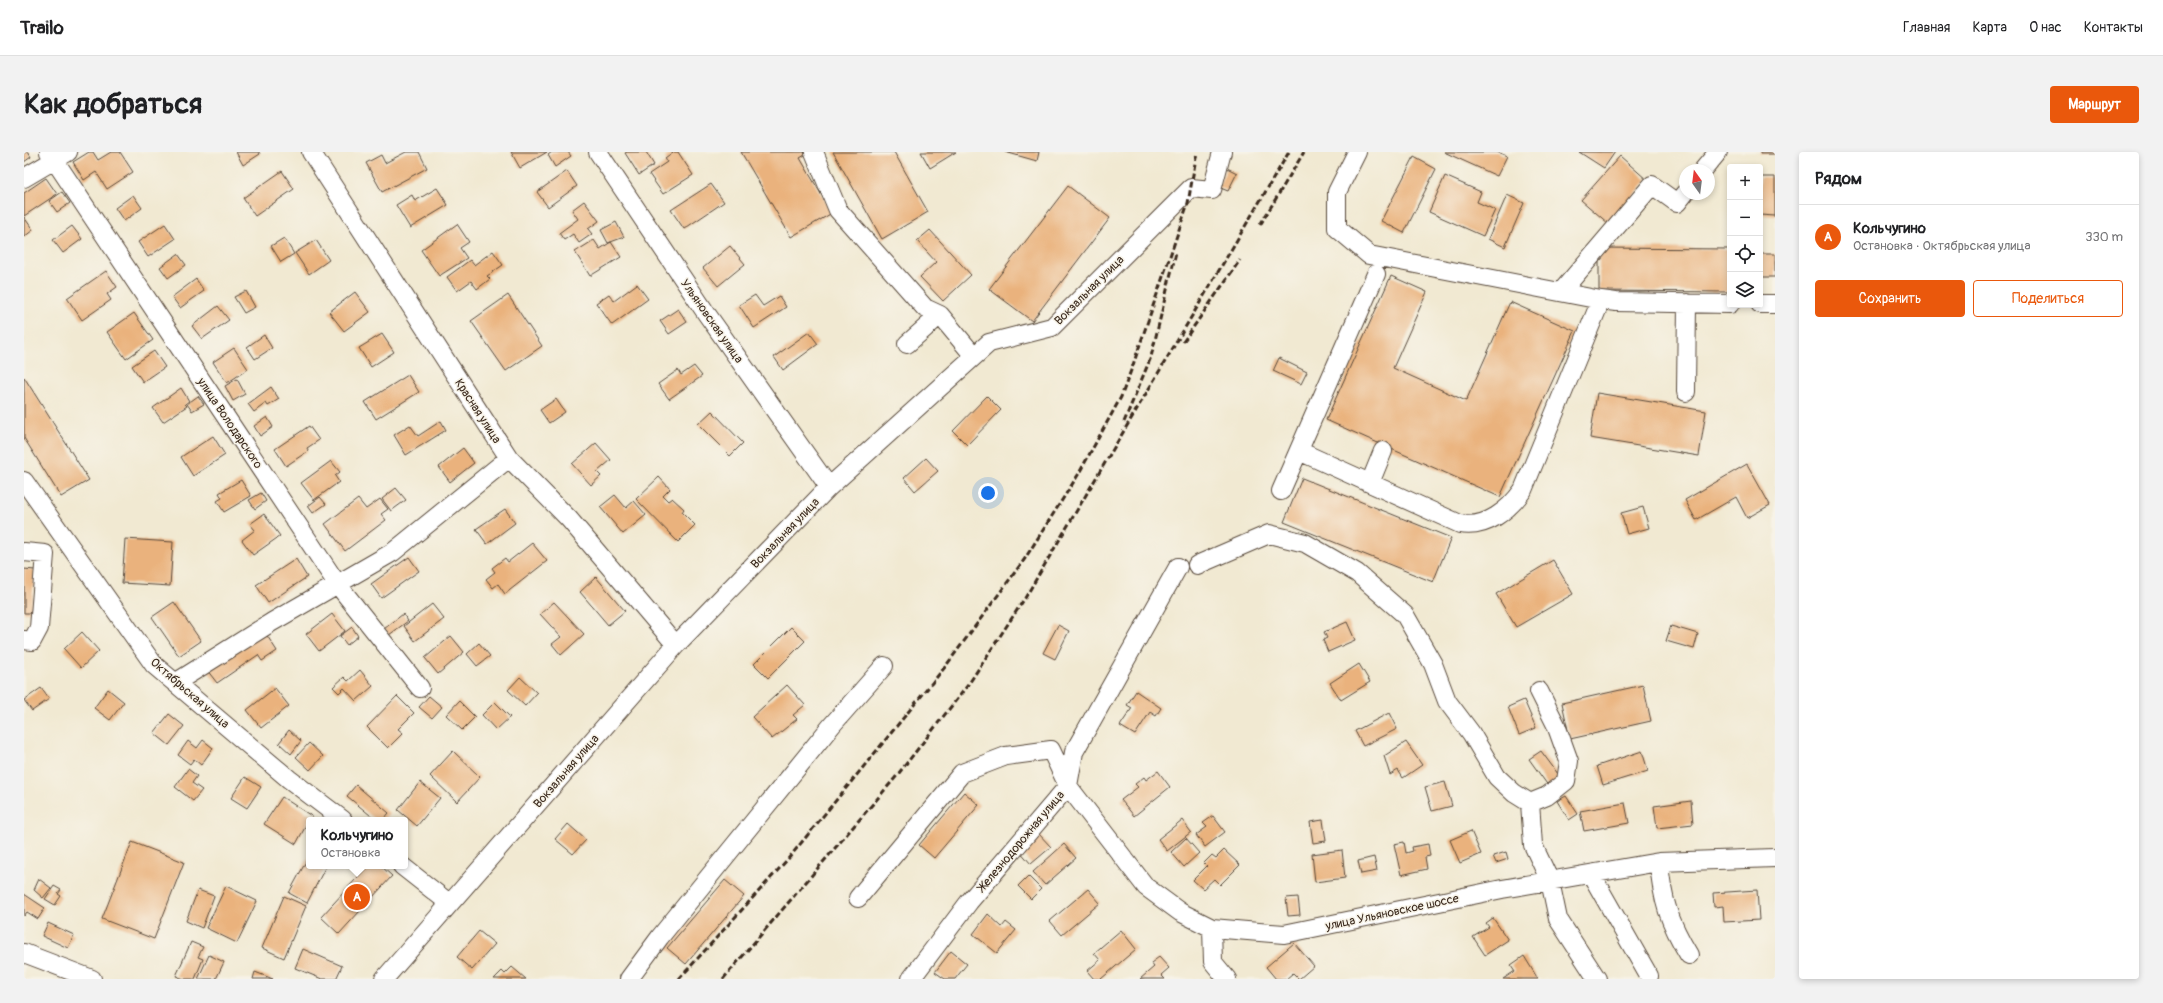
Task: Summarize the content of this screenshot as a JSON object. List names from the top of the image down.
{
  "streets": {
    "street": [
      "Вокзальная улица",
      "Ульяновская улица",
      "Красная улица",
      "улица Володарского",
      "Октябрьская улица",
      "Железнодорожная улица",
      "улица Ульяновское шоссе"
    ]
  },
  "crossings": [
    ["Вокзальная улица", "Ульяновская улица"],
    ["Вокзальная улица", "Красная улица"],
    ["Железнодорожная улица", "улица Ульяновское шоссе"]
  ],
  "north": "top",
  "page": {
    "header": "Trailo",
    "nav": [
      "Главная",
      "Карта",
      "О нас",
      "Контакты"
    ],
    "buttons": [
      "Маршрут",
      ["Сохранить", "Поделиться"]
    ],
    "title": "Как добраться",
    "heading": "Рядом",
    "map_buttons": ["+", "−"],
    "list": [
      {
        "mark": "A",
        "name": "Кольчугино",
        "note": "Остановка · Октябрьская улица",
        "value": "330 m"
      }
    ],
    "popup": ["Кольчугино", "Остановка"],
    "pins": "A"
  }
}
